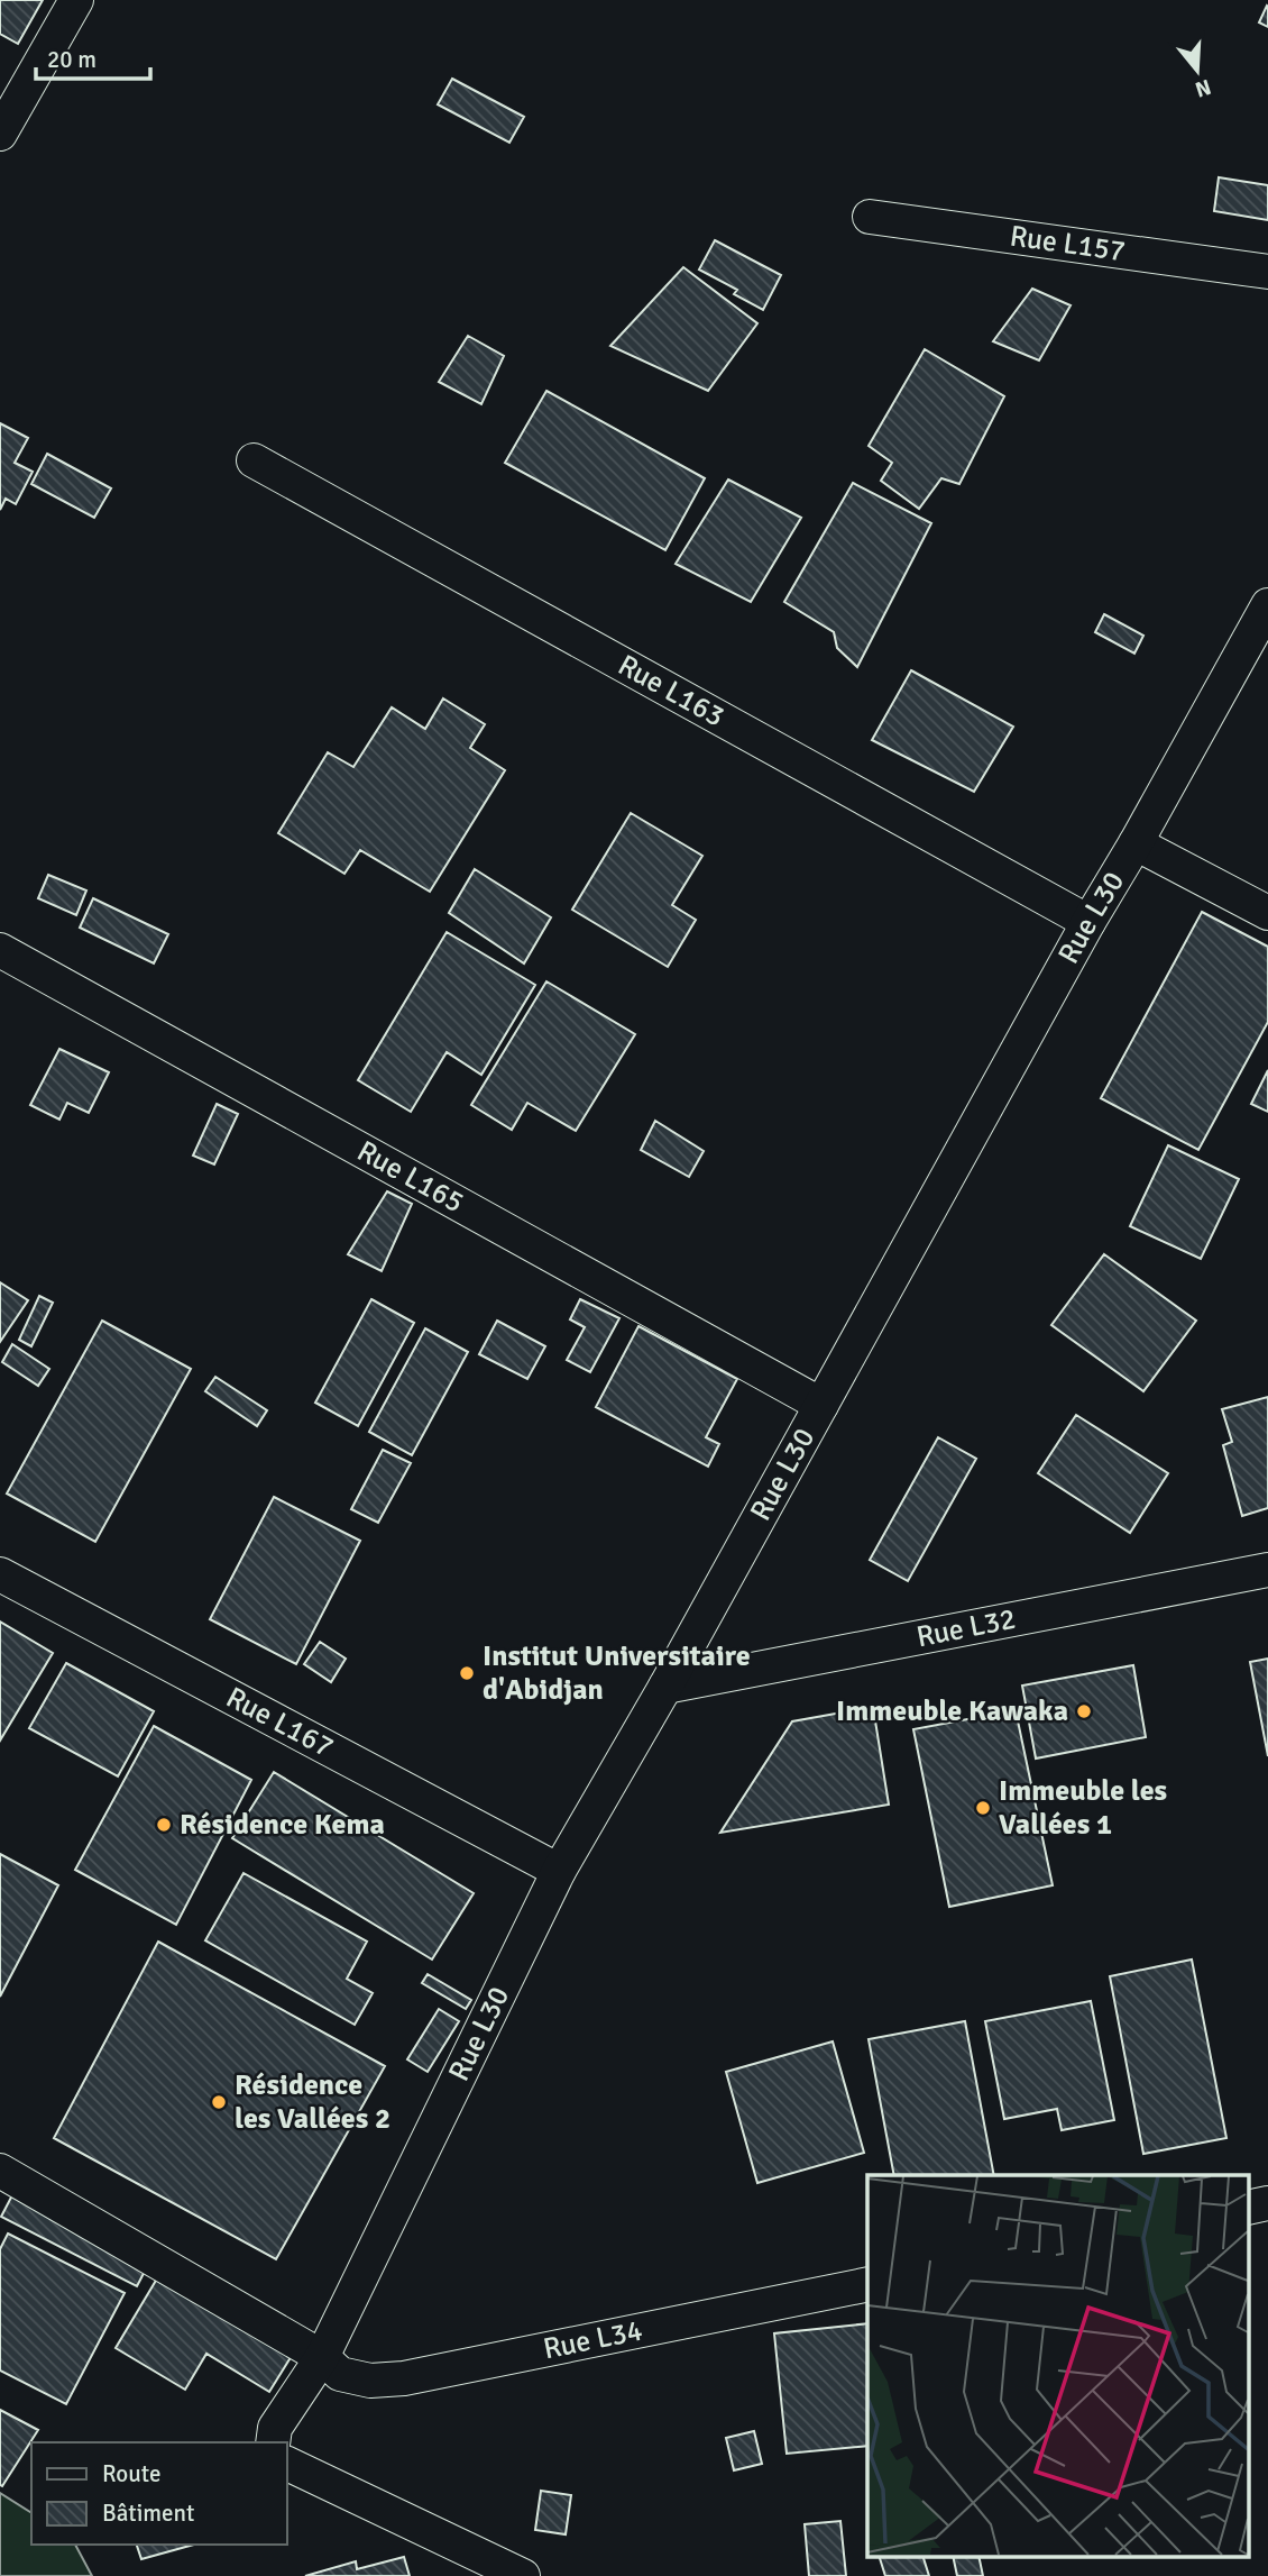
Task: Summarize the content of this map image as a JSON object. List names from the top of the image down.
{
  "streets": {
    "street": [
      "Rue L157",
      "Rue L163",
      "Rue L30",
      "Rue L165",
      "Rue L32",
      "Rue L167",
      "Rue L34"
    ]
  },
  "crossings": [
    ["Rue L163", "Rue L30"],
    ["Rue L30", "Rue L165"],
    ["Rue L30", "Rue L32"],
    ["Rue L30", "Rue L167"],
    ["Rue L30", "Rue L34"]
  ],
  "places": [
    "Institut Universitaire d'Abidjan",
    "Immeuble Kawaka",
    "Immeuble les Vallées 1",
    "Résidence Kema",
    "Résidence les Vallées 2"
  ],
  "legend": ["Route", "Bâtiment"],
  "scale_bar": "20 m",
  "north": "bottom"
}
